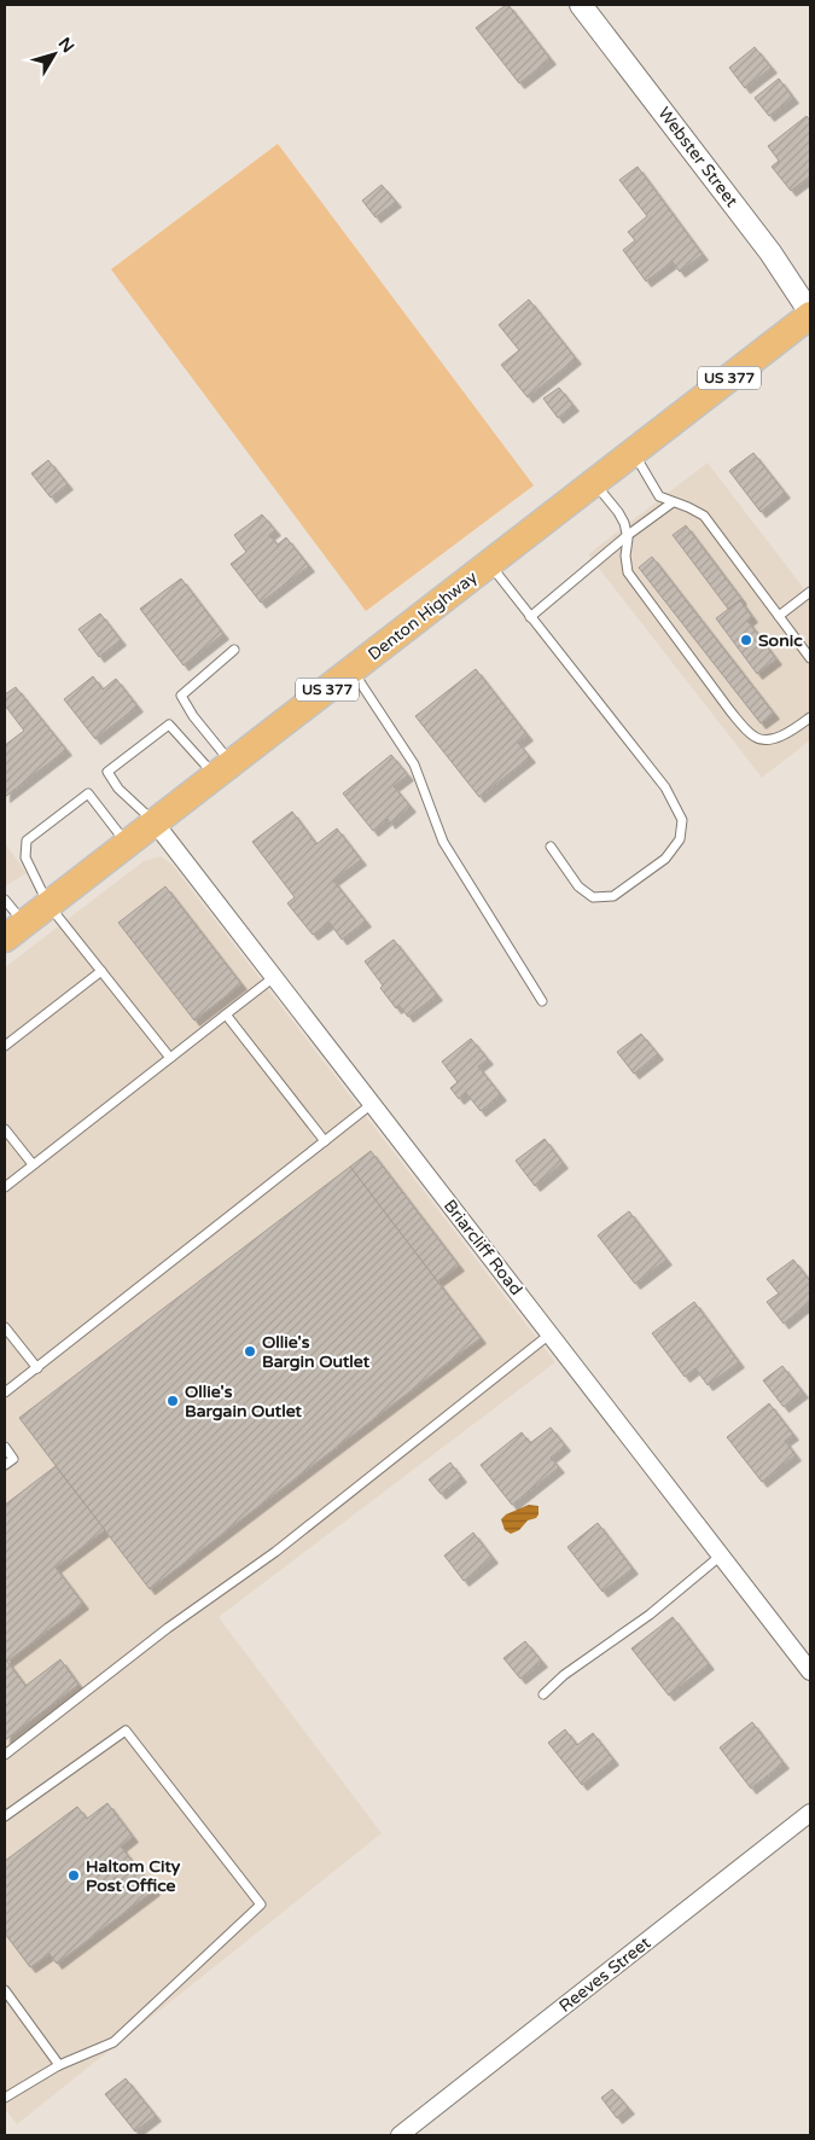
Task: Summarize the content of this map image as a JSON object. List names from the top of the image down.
{
  "streets": {
    "main road": ["US 377", "Denton Highway"],
    "street": ["Webster Street", "Briarcliff Road", "Reeves Street"]
  },
  "crossings": [
    ["Webster Street", "Denton Highway"],
    ["Denton Highway", "Briarcliff Road"]
  ],
  "places": [
    "Sonic",
    "Ollie's Bargin Outlet",
    "Ollie's Bargain Outlet",
    "Haltom City Post Office"
  ],
  "north": "top right"
}
